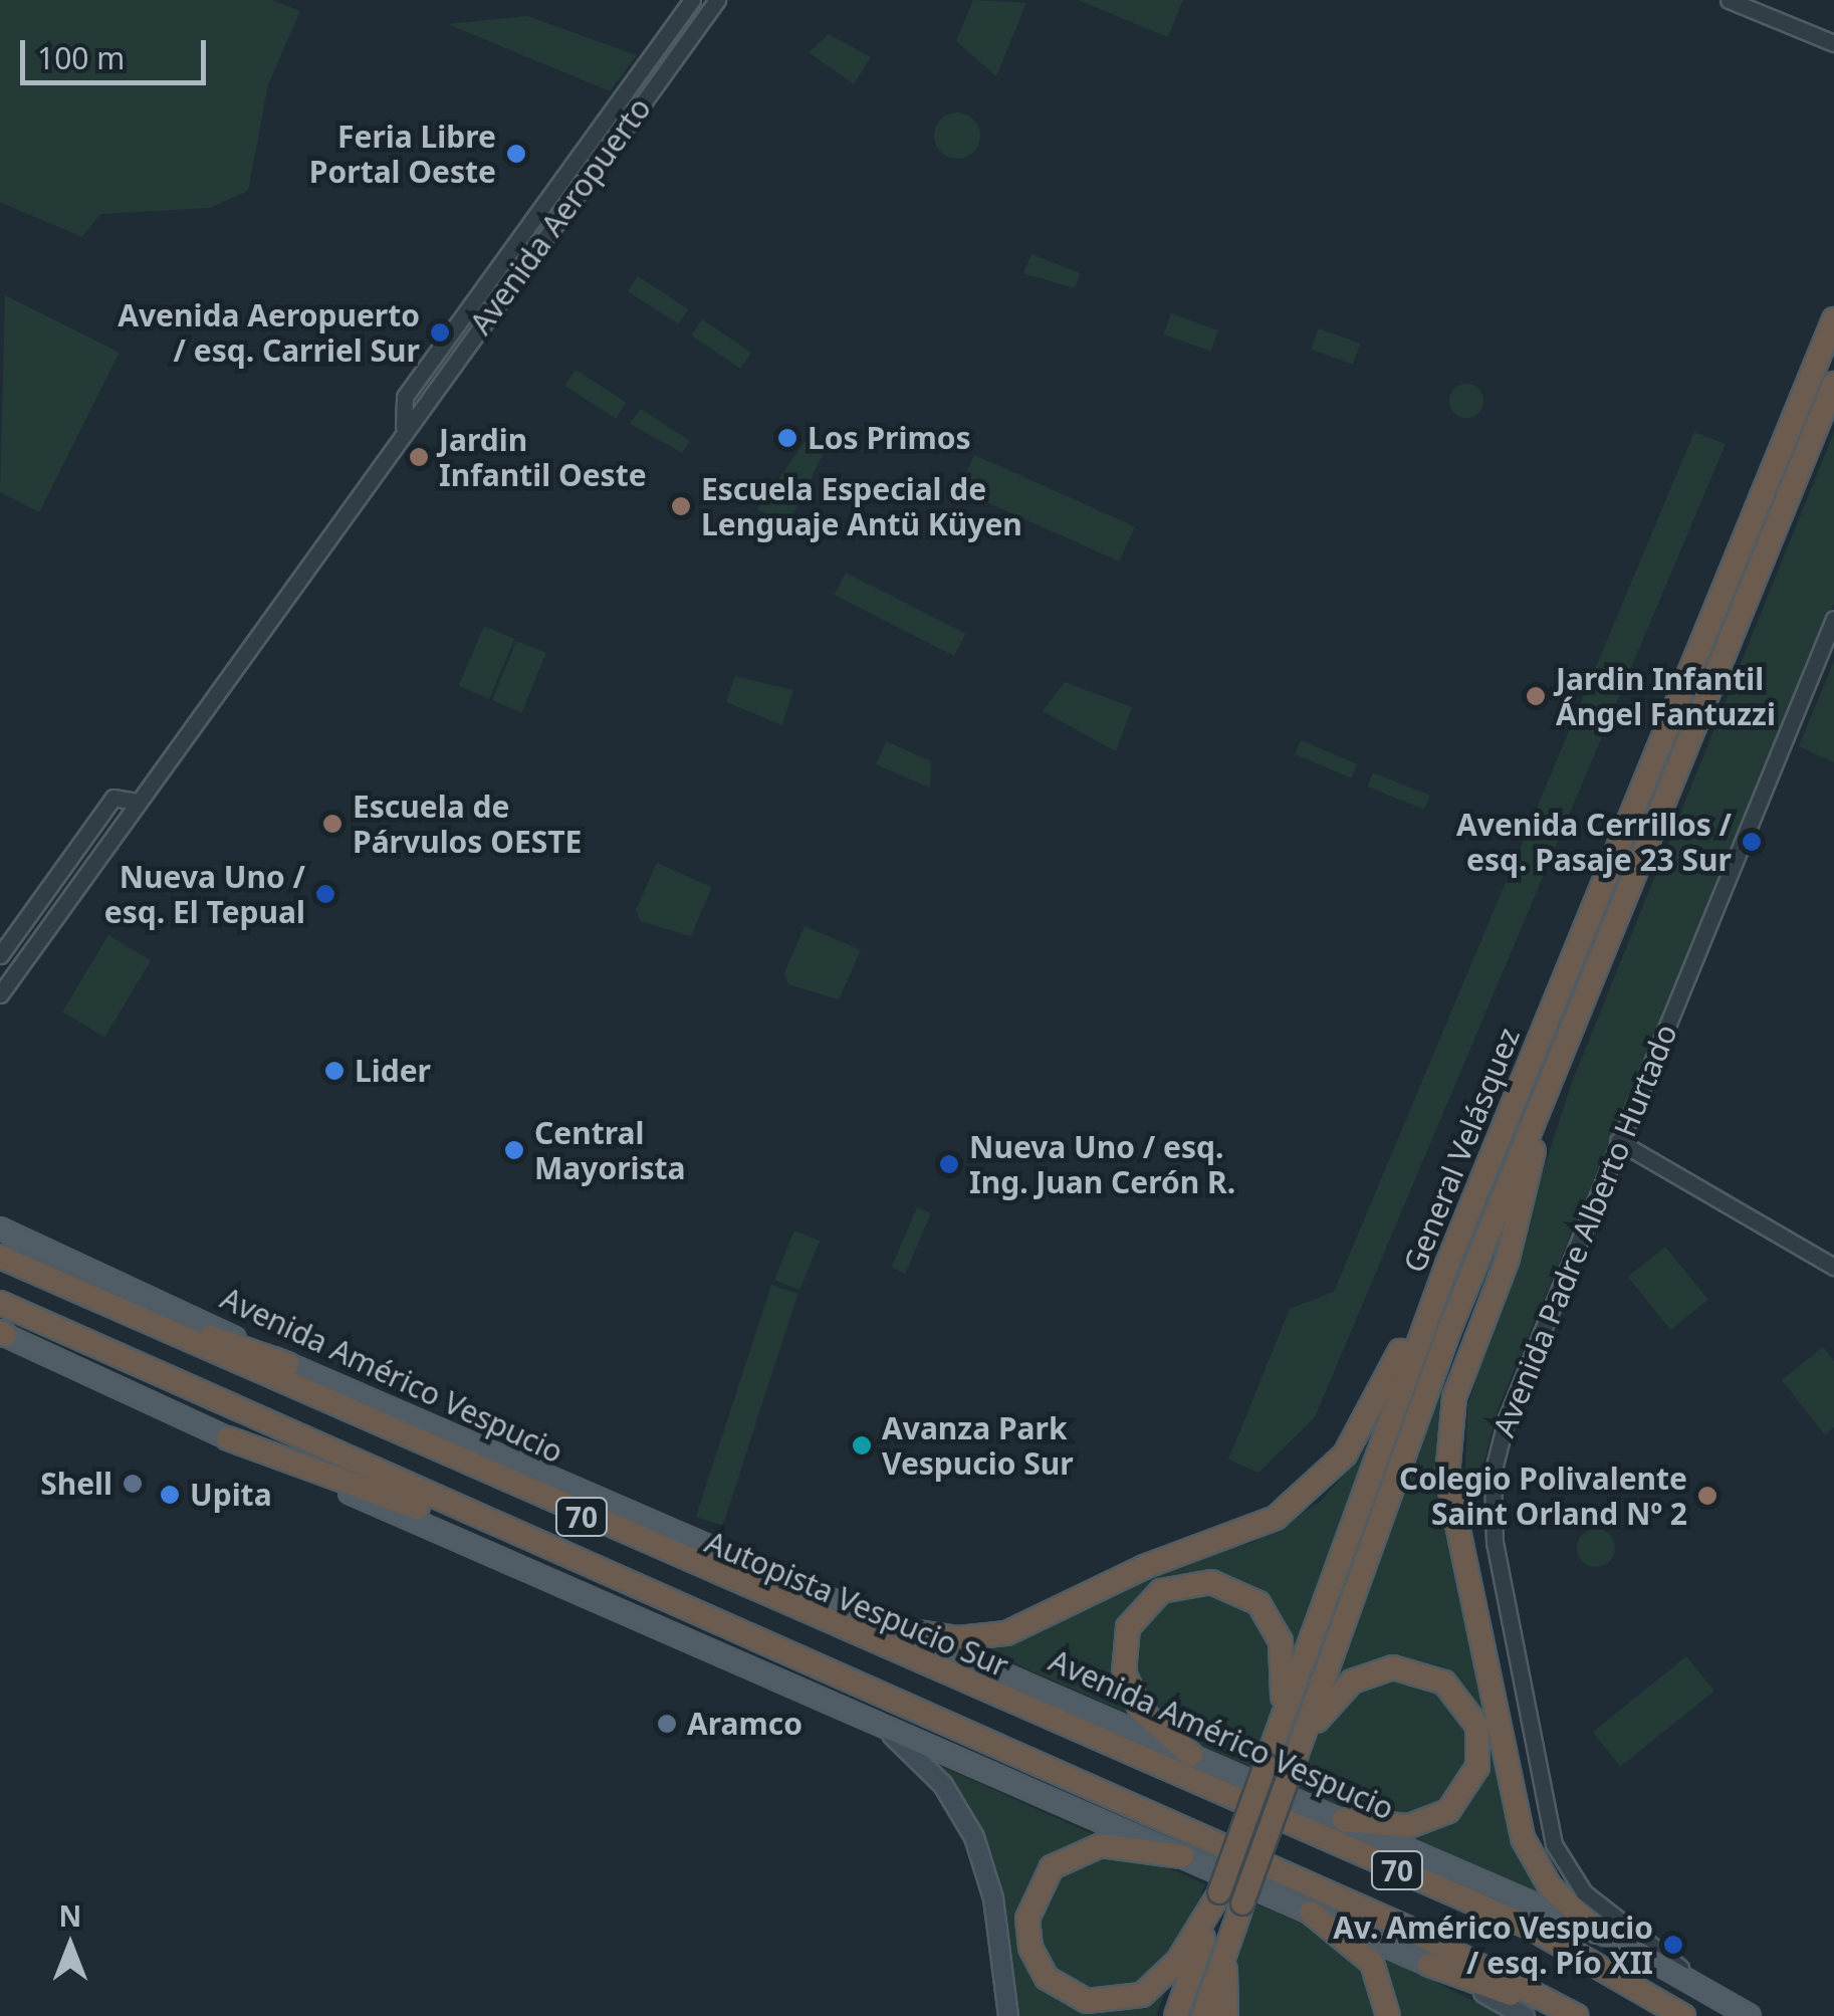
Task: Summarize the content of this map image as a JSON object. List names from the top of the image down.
{
  "streets": {
    "highway": ["General Velásquez", "70", "Autopista Vespucio Sur"],
    "main road": ["Avenida Américo Vespucio"],
    "street": ["Avenida Aeropuerto", "Avenida Padre Alberto Hurtado"]
  },
  "crossings": [
    ["Avenida Padre Alberto Hurtado", "Avenida Américo Vespucio"]
  ],
  "places": [
    "Feria Libre Portal Oeste",
    "Avenida Aeropuerto / esq. Carriel Sur",
    "Los Primos",
    "Jardin Infantil Oeste",
    "Escuela Especial de Lenguaje Antü Küyen",
    "Jardin Infantil Ángel Fantuzzi",
    "Escuela de Párvulos OESTE",
    "Avenida Cerrillos / esq. Pasaje 23 Sur",
    "Nueva Uno / esq. El Tepual",
    "Lider",
    "Central Mayorista",
    "Nueva Uno / esq. Ing. Juan Cerón R.",
    "Avanza Park Vespucio Sur",
    "Shell",
    "Upita",
    "Colegio Polivalente Saint Orland Nº 2",
    "Aramco",
    "Av. Américo Vespucio / esq. Pío XII"
  ],
  "scale_bar": "100 m",
  "north": "top"
}
